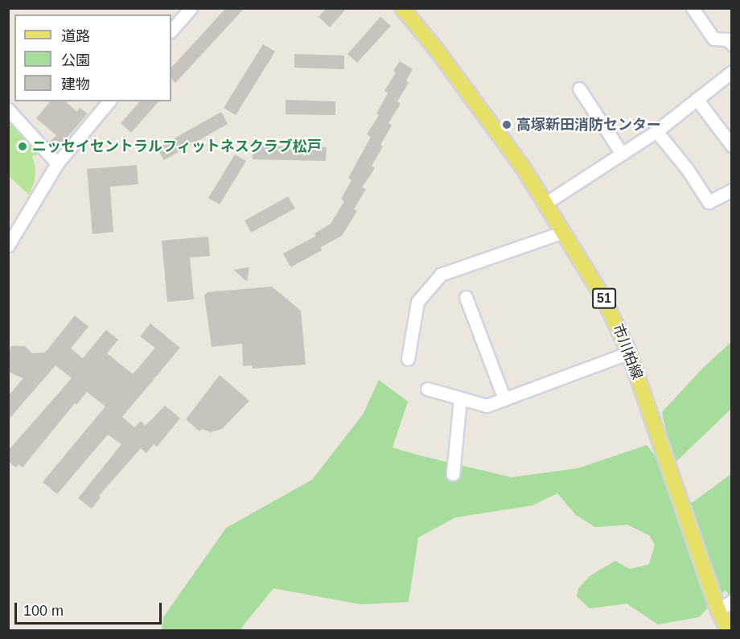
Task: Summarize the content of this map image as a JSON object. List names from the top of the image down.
{
  "streets": {
    "main road": ["51", "市川柏線"]
  },
  "places": ["高塚新田消防センター", "ニッセイセントラルフィットネスクラブ松戸"],
  "legend": ["道路", "公園", "建物"],
  "scale_bar": "100 m"
}
